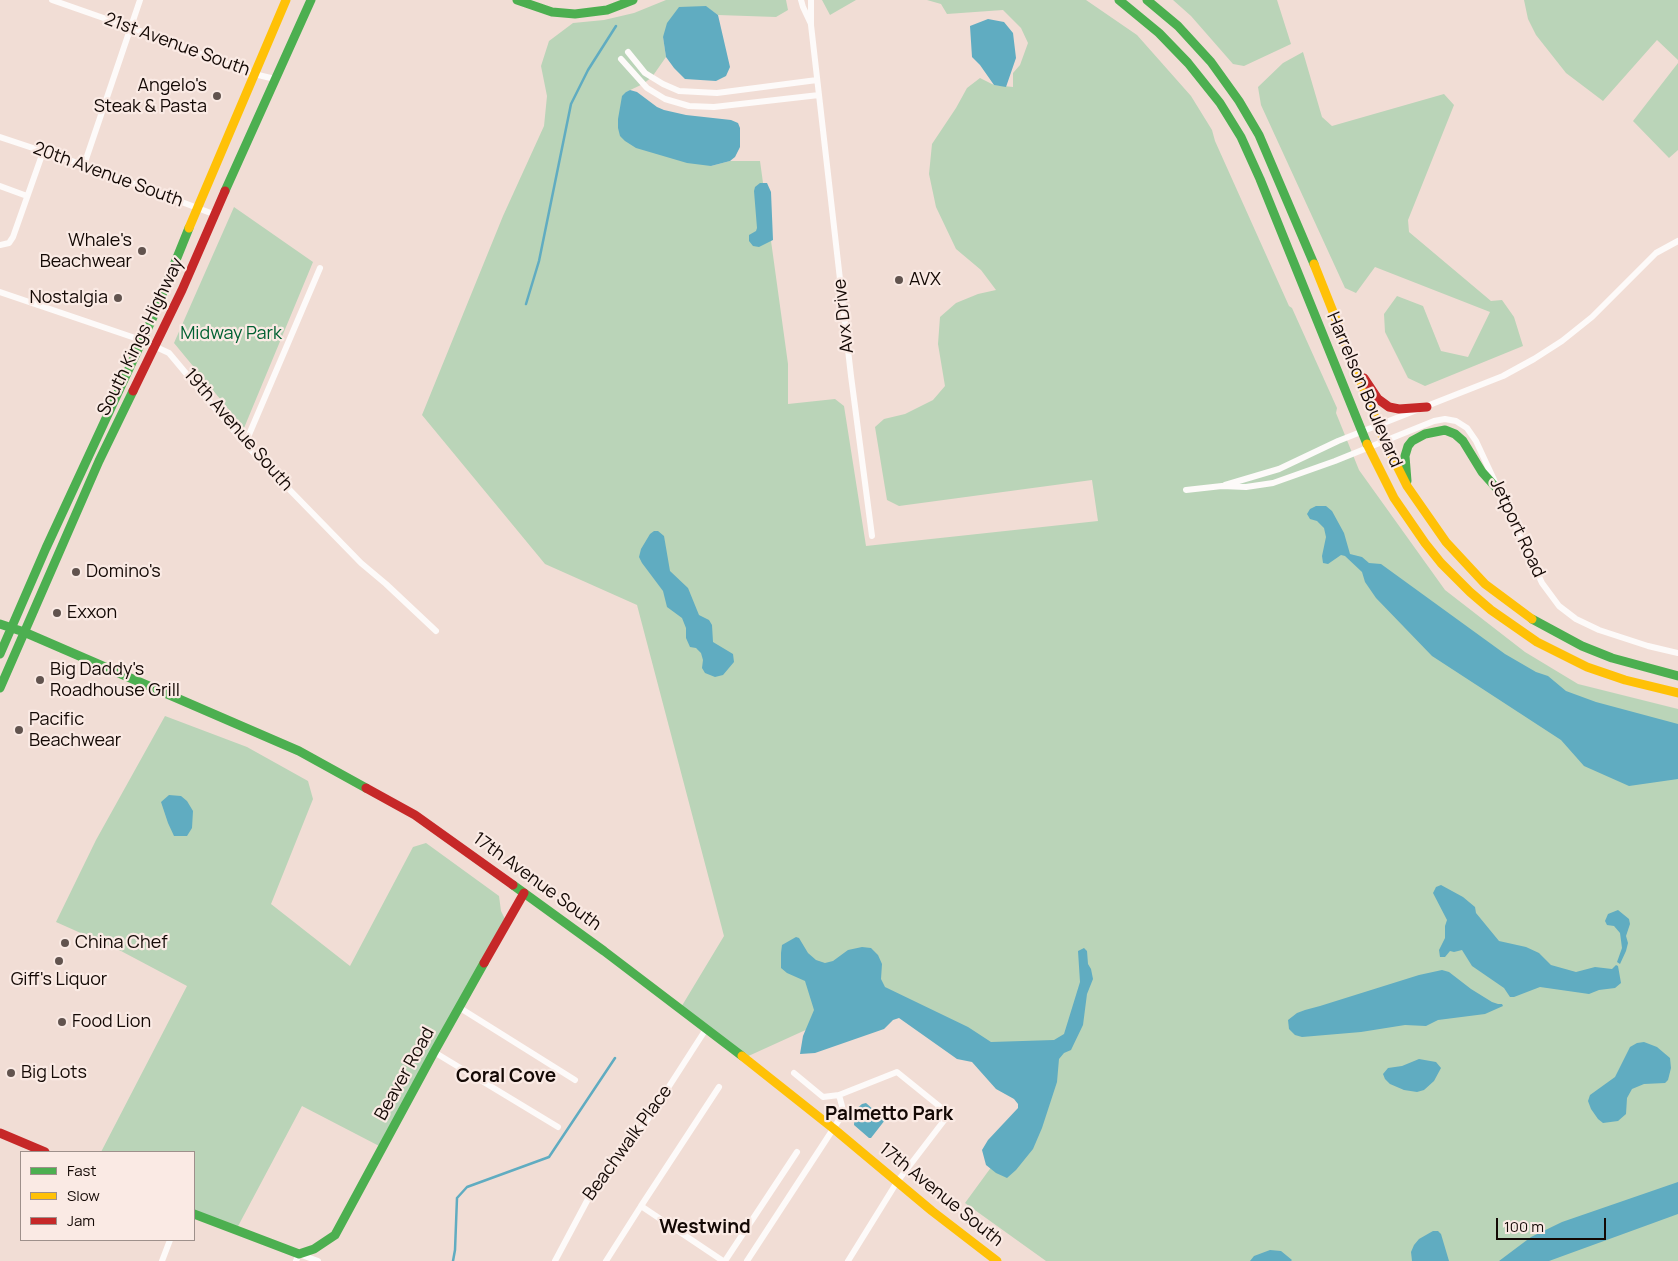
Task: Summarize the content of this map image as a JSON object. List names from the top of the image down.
{
  "streets": {
    "main road": [
      "South Kings Highway",
      "Harrelson Boulevard",
      "17th Avenue South",
      "Beaver Road"
    ],
    "street": [
      "21st Avenue South",
      "20th Avenue South",
      "Avx Drive",
      "19th Avenue South",
      "Jetport Road",
      "Beachwalk Place"
    ]
  },
  "crossings": [
    ["21st Avenue South", "South Kings Highway"],
    ["20th Avenue South", "South Kings Highway"],
    ["South Kings Highway", "19th Avenue South"],
    ["South Kings Highway", "17th Avenue South"],
    ["Harrelson Boulevard", "Jetport Road"],
    ["17th Avenue South", "Beaver Road"],
    ["17th Avenue South", "Beachwalk Place"]
  ],
  "districts": ["Coral Cove", "Palmetto Park", "Westwind"],
  "parks": ["Midway Park"],
  "places": [
    "Angelo's Steak & Pasta",
    "Whale's Beachwear",
    "AVX",
    "Nostalgia",
    "Domino's",
    "Exxon",
    "Big Daddy's Roadhouse Grill",
    "Pacific Beachwear",
    "China Chef",
    "Giff's Liquor",
    "Food Lion",
    "Big Lots"
  ],
  "legend": ["Fast", "Slow", "Jam"],
  "scale_bar": "100 m"
}
